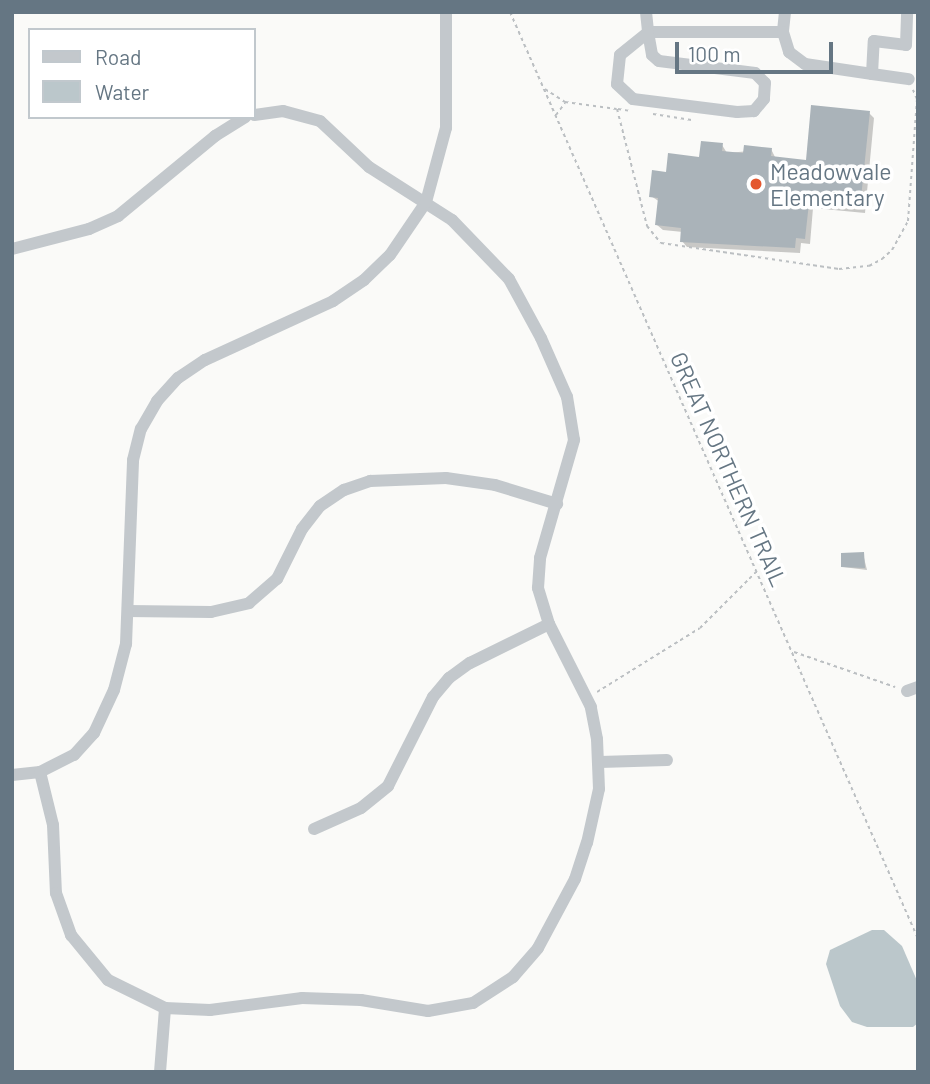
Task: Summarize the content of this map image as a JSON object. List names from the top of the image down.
{
  "streets": {
    "path": ["GREAT NORTHERN TRAIL"]
  },
  "places": ["Meadowvale Elementary"],
  "legend": ["Road", "Water"],
  "scale_bar": "100 m"
}
